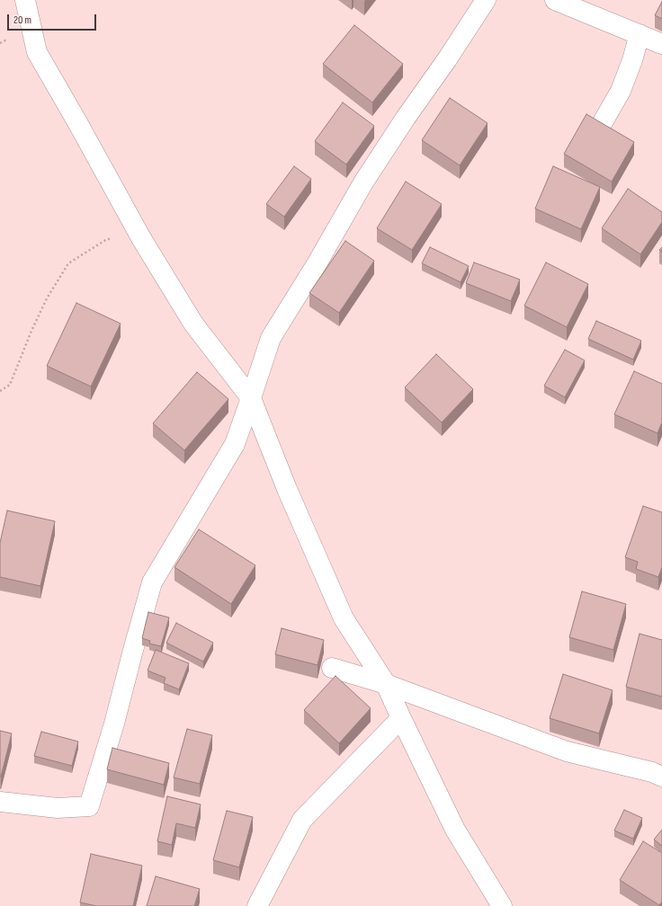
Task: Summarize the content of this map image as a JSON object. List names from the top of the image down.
{
  "scale_bar": "20 m"
}
